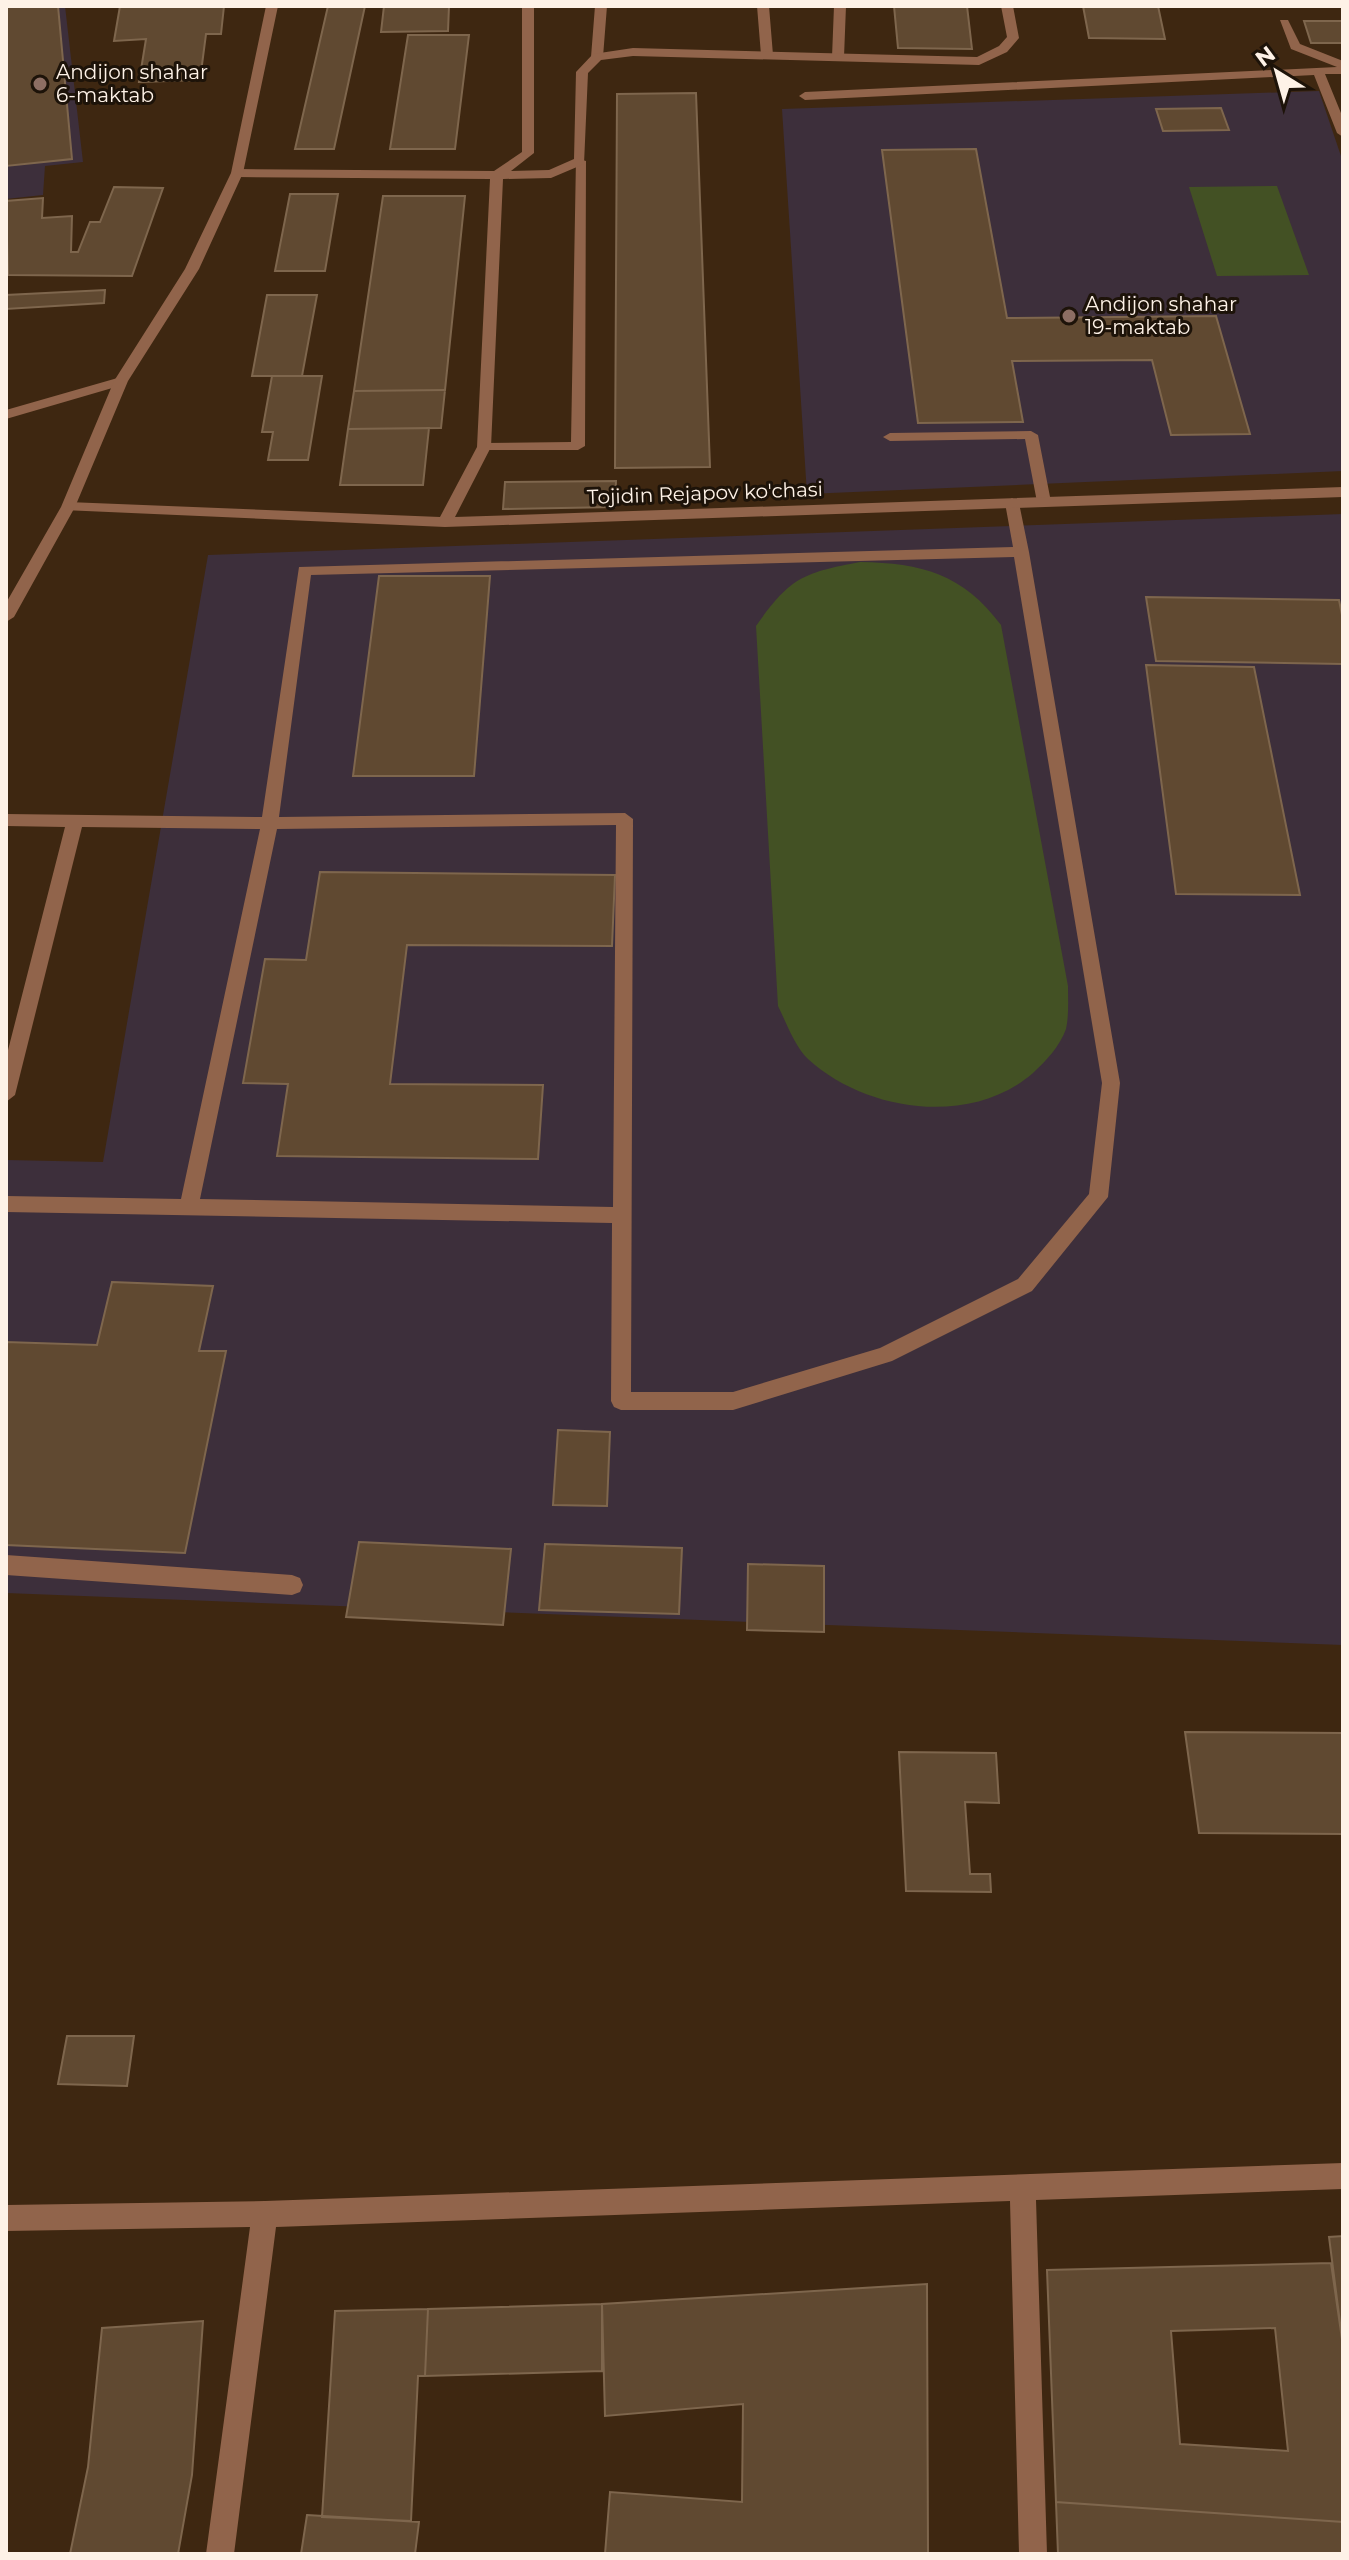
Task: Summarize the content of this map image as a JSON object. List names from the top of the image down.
{
  "streets": {
    "street": ["Tojidin Rejapov ko'chasi"]
  },
  "places": ["Andijon shahar 6-maktab", "Andijon shahar 19-maktab"],
  "north": "top left"
}
